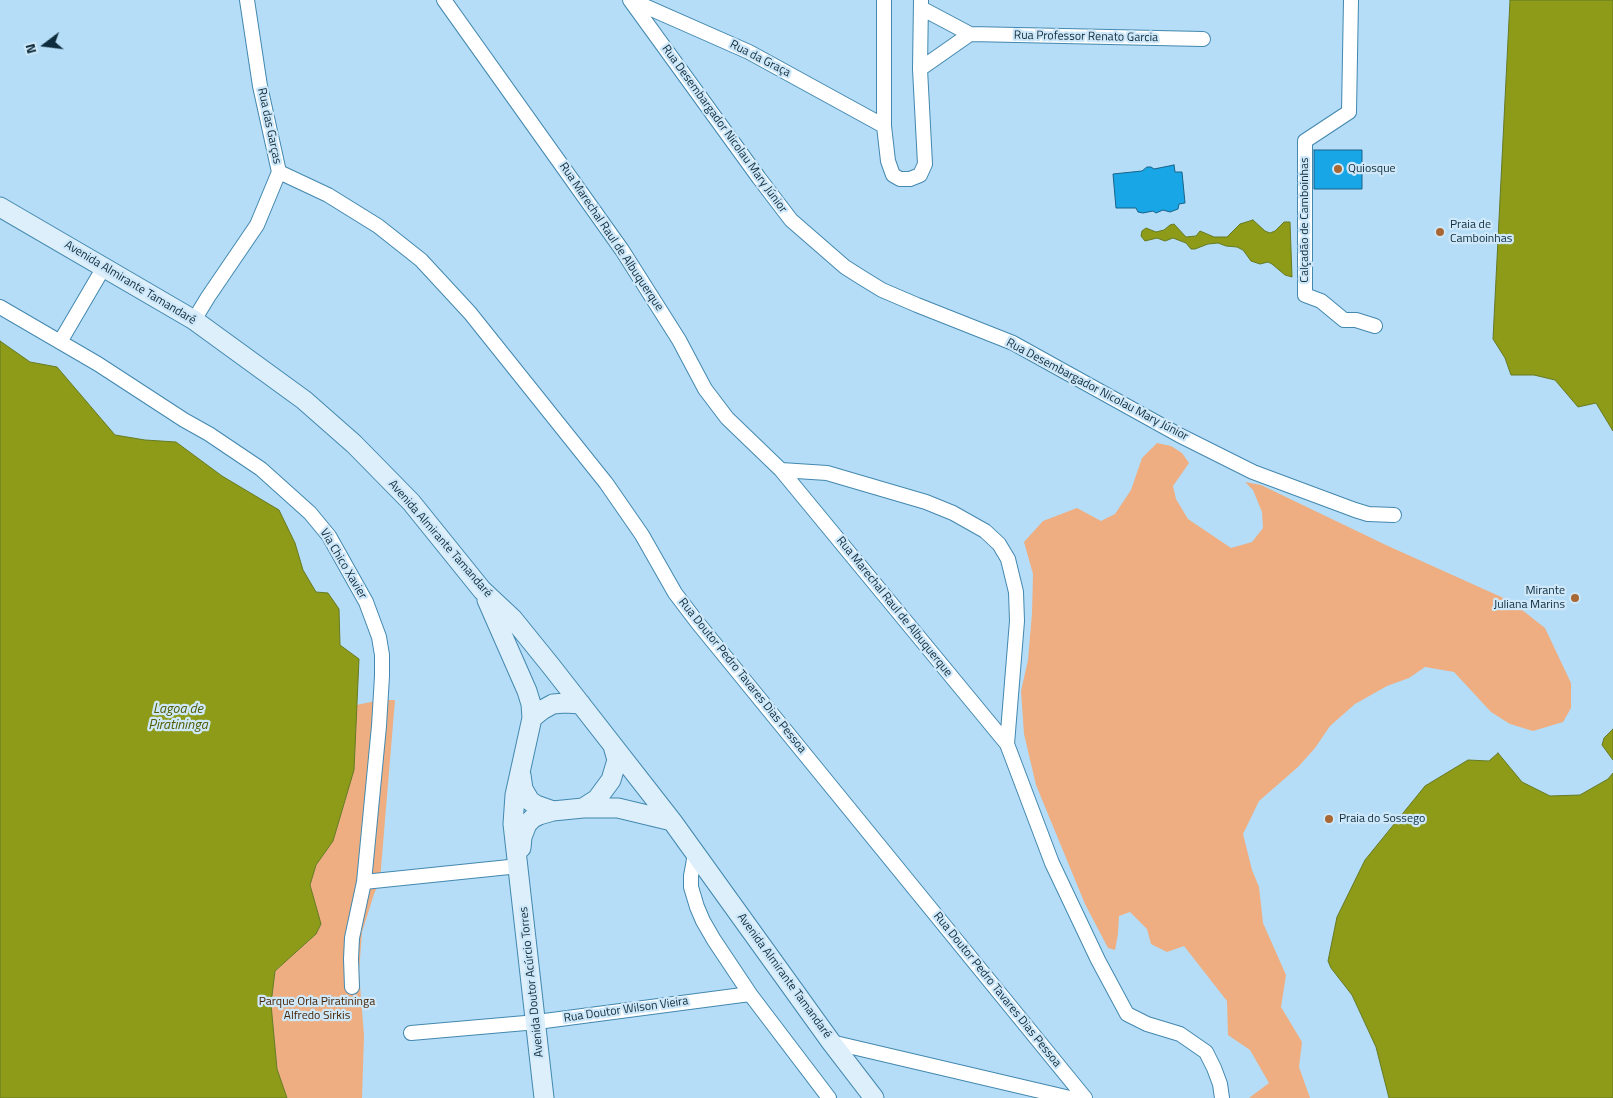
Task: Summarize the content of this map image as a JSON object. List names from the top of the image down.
{
  "streets": {
    "street": [
      "Rua Professor Renato Garcia",
      "Rua da Graça",
      "Rua das Garças",
      "Rua Desembargador Nicolau Mary Júnior",
      "Calçadão de Camboinhas",
      "Rua Marechal Raul de Albuquerque",
      "Avenida Almirante Tamandaré",
      "Via Chico Xavier",
      "Rua Doutor Pedro Tavares Dias Pessoa",
      "Avenida Doutor Acúrcio Torres",
      "Rua Doutor Wilson Vieira"
    ]
  },
  "crossings": [
    ["Rua da Graça", "Rua Desembargador Nicolau Mary Júnior"],
    ["Rua das Garças", "Avenida Almirante Tamandaré"],
    ["Rua das Garças", "Rua Doutor Pedro Tavares Dias Pessoa"],
    ["Avenida Almirante Tamandaré", "Avenida Doutor Acúrcio Torres"],
    ["Avenida Doutor Acúrcio Torres", "Rua Doutor Wilson Vieira"]
  ],
  "water": ["Lagoa de Piratininga"],
  "parks": ["Parque Orla Piratininga Alfredo Sirkis"],
  "places": [
    "Quiosque",
    "Praia de Camboinhas",
    "Mirante Juliana Marins",
    "Praia do Sossego"
  ],
  "north": "left"
}
